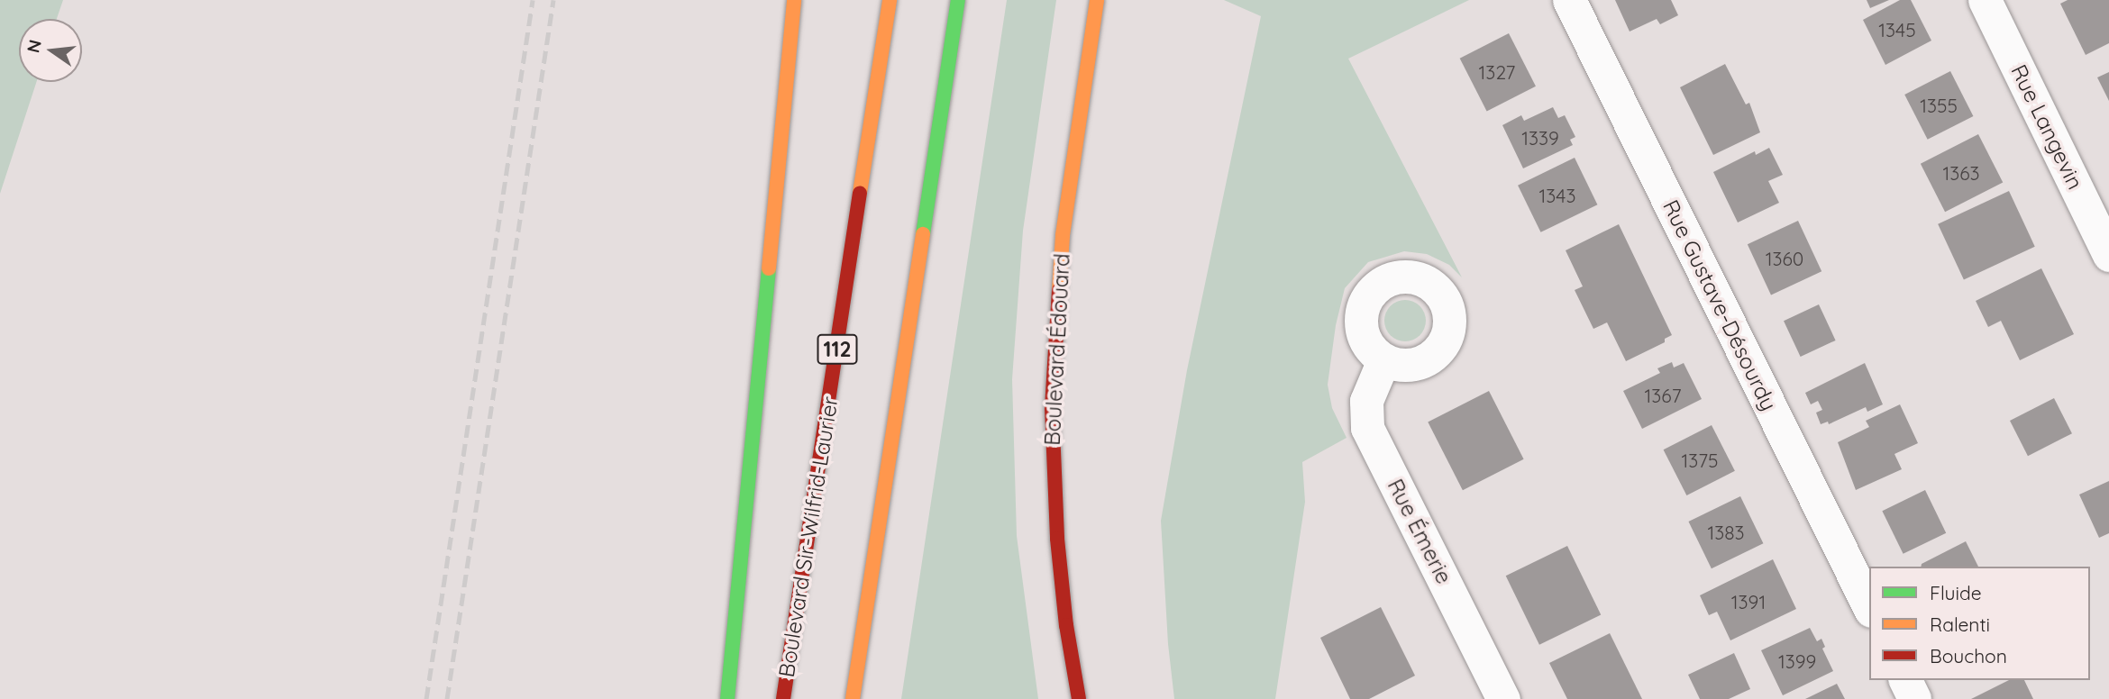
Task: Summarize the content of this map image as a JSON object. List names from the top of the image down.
{
  "streets": {
    "main road": ["112", "Boulevard Édouard", "Boulevard Sir-Wilfrid-Laurier"],
    "street": ["Rue Langevin", "Rue Gustave-Désourdy", "Rue Émerie"]
  },
  "house_numbers": [
    "1345",
    "1327",
    "1355",
    "1339",
    "1363",
    "1343",
    "1360",
    "1367",
    "1375",
    "1383",
    "1391",
    "1399"
  ],
  "legend": ["Fluide", "Ralenti", "Bouchon"],
  "north": "left"
}
